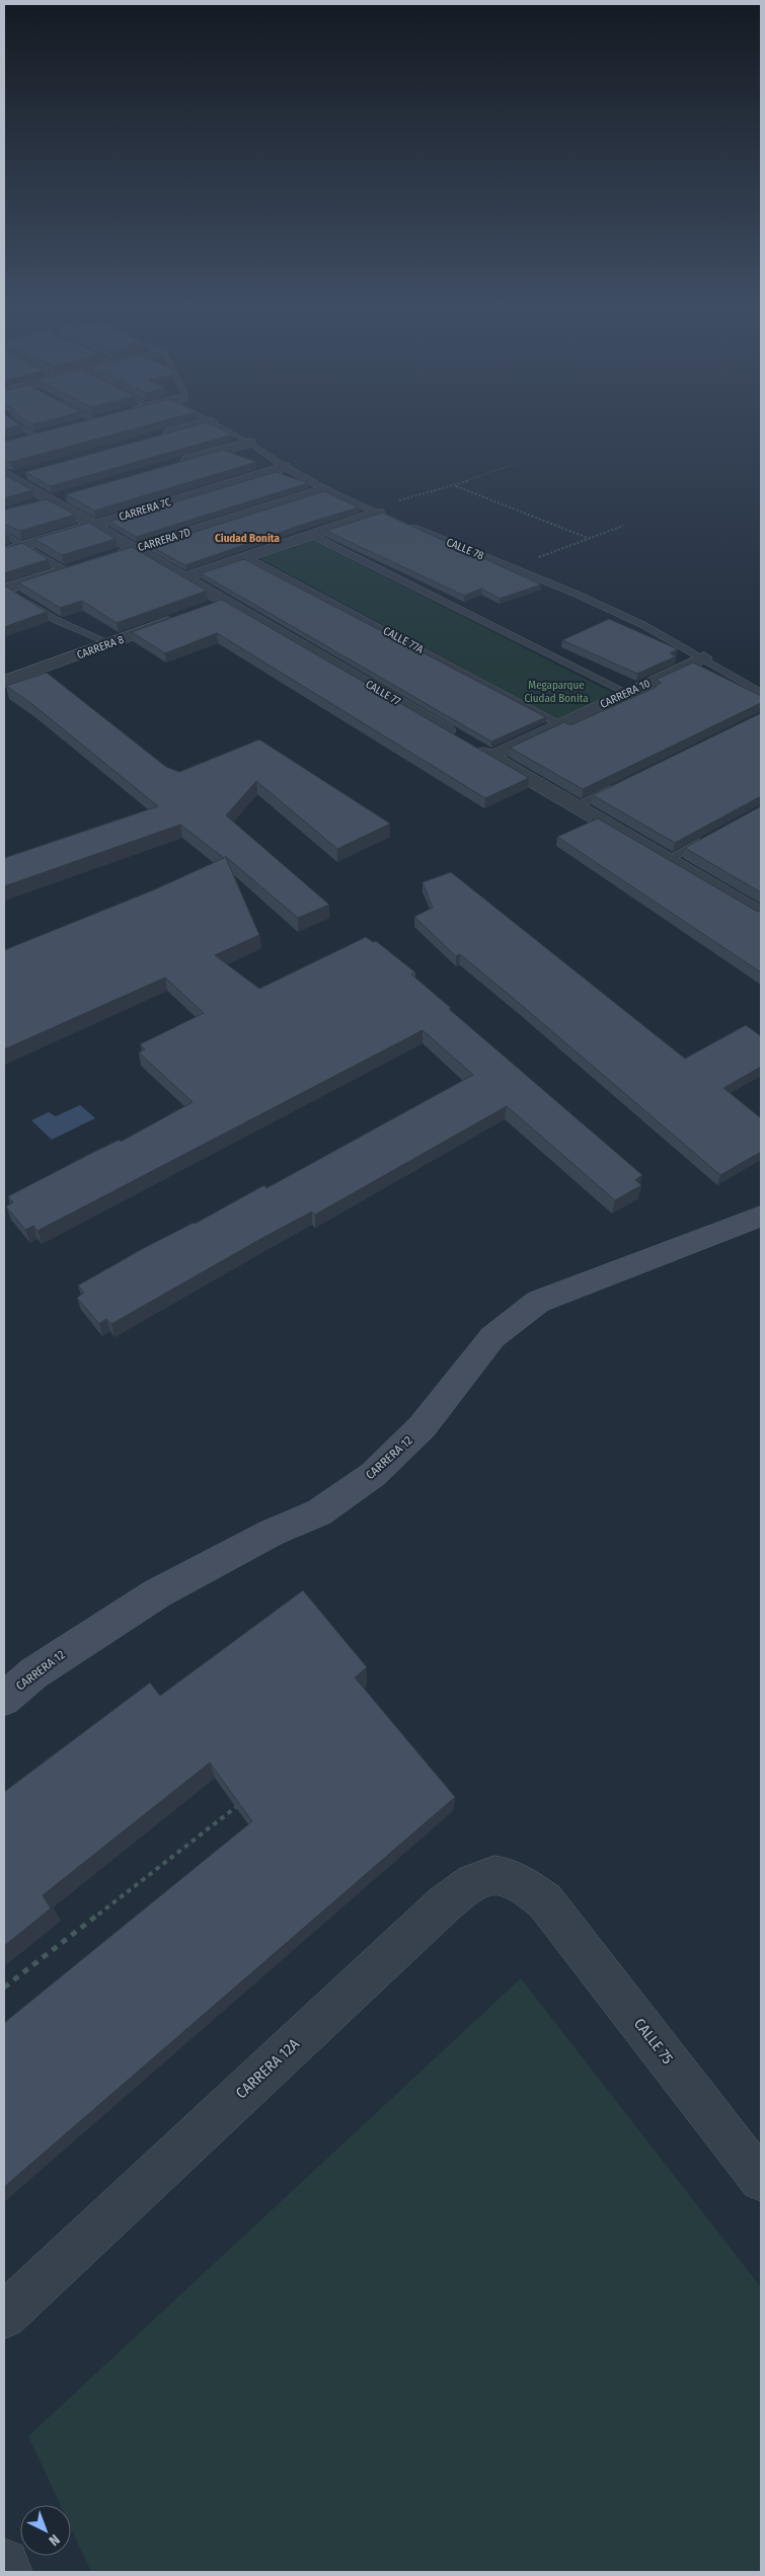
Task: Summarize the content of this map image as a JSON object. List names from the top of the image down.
{
  "streets": {
    "main road": ["CARRERA 12"],
    "street": [
      "CARRERA 7C",
      "CARRERA 7D",
      "CARRERA 8",
      "CALLE 77",
      "CARRERA 10",
      "CALLE 75",
      "CARRERA 12A"
    ],
    "lane": ["CALLE 78", "CALLE 77A"]
  },
  "crossings": [
    ["CARRERA 7C", "CALLE 77"],
    ["CARRERA 7D", "CALLE 77"],
    ["CALLE 78", "CARRERA 10"],
    ["CALLE 77A", "CARRERA 10"],
    ["CALLE 77", "CARRERA 10"],
    ["CALLE 75", "CARRERA 12A"]
  ],
  "districts": ["Ciudad Bonita"],
  "parks": ["Megaparque Ciudad Bonita"],
  "north": "bottom right"
}
